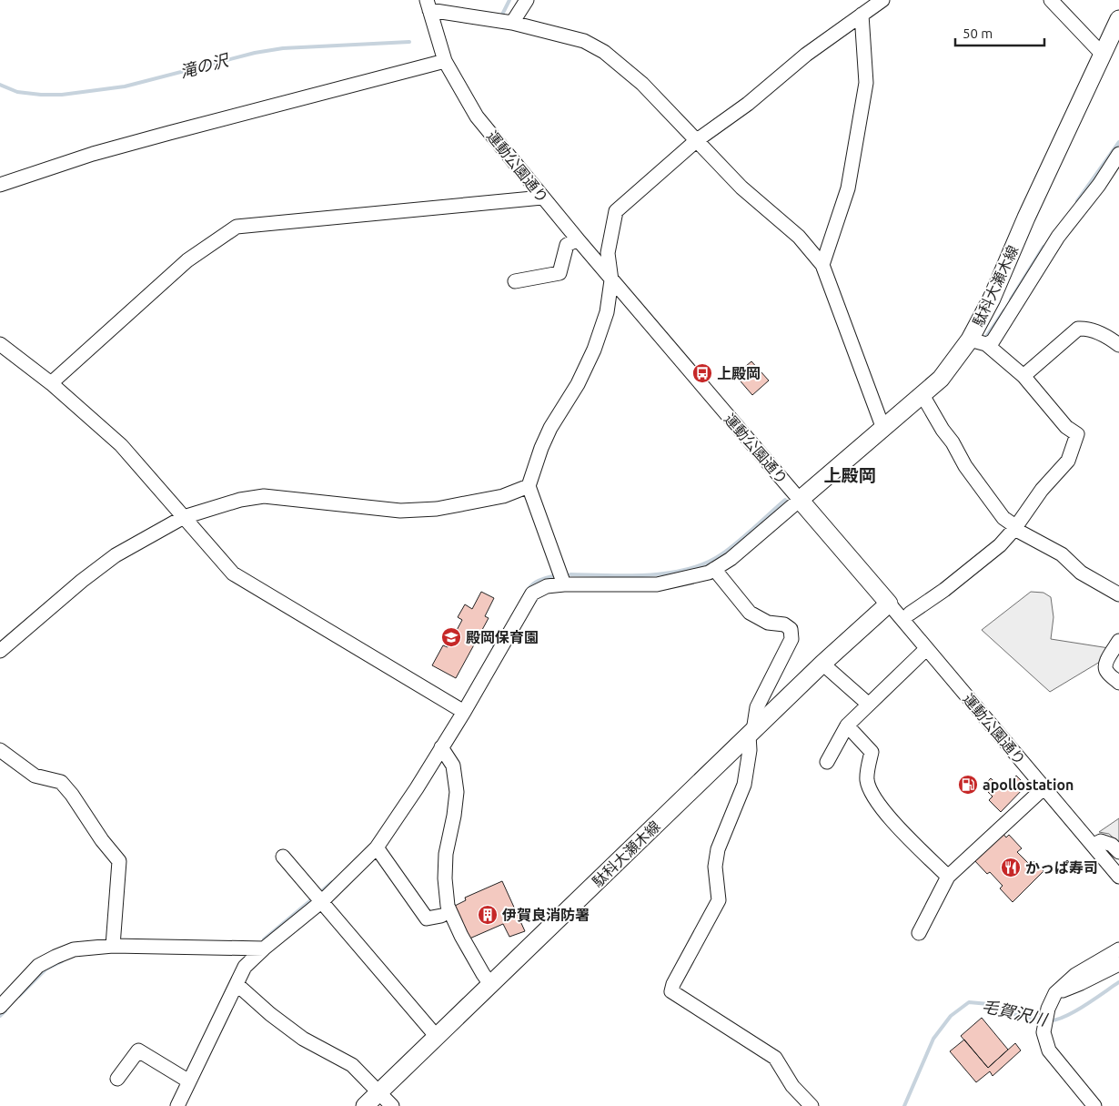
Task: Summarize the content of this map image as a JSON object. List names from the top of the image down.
{
  "streets": {
    "main road": ["運動公園通り", "駄科大瀬木線"]
  },
  "crossings": [
    ["運動公園通り", "駄科大瀬木線"]
  ],
  "districts": ["上殿岡"],
  "water": ["滝の沢", "毛賀沢川"],
  "places": {
    "bus stop": ["上殿岡"],
    "school or university": ["殿岡保育園"],
    "fuel station": ["apollostation"],
    "restaurant": ["かっぱ寿司"],
    "building": ["伊賀良消防署"]
  },
  "scale_bar": "50 m"
}
